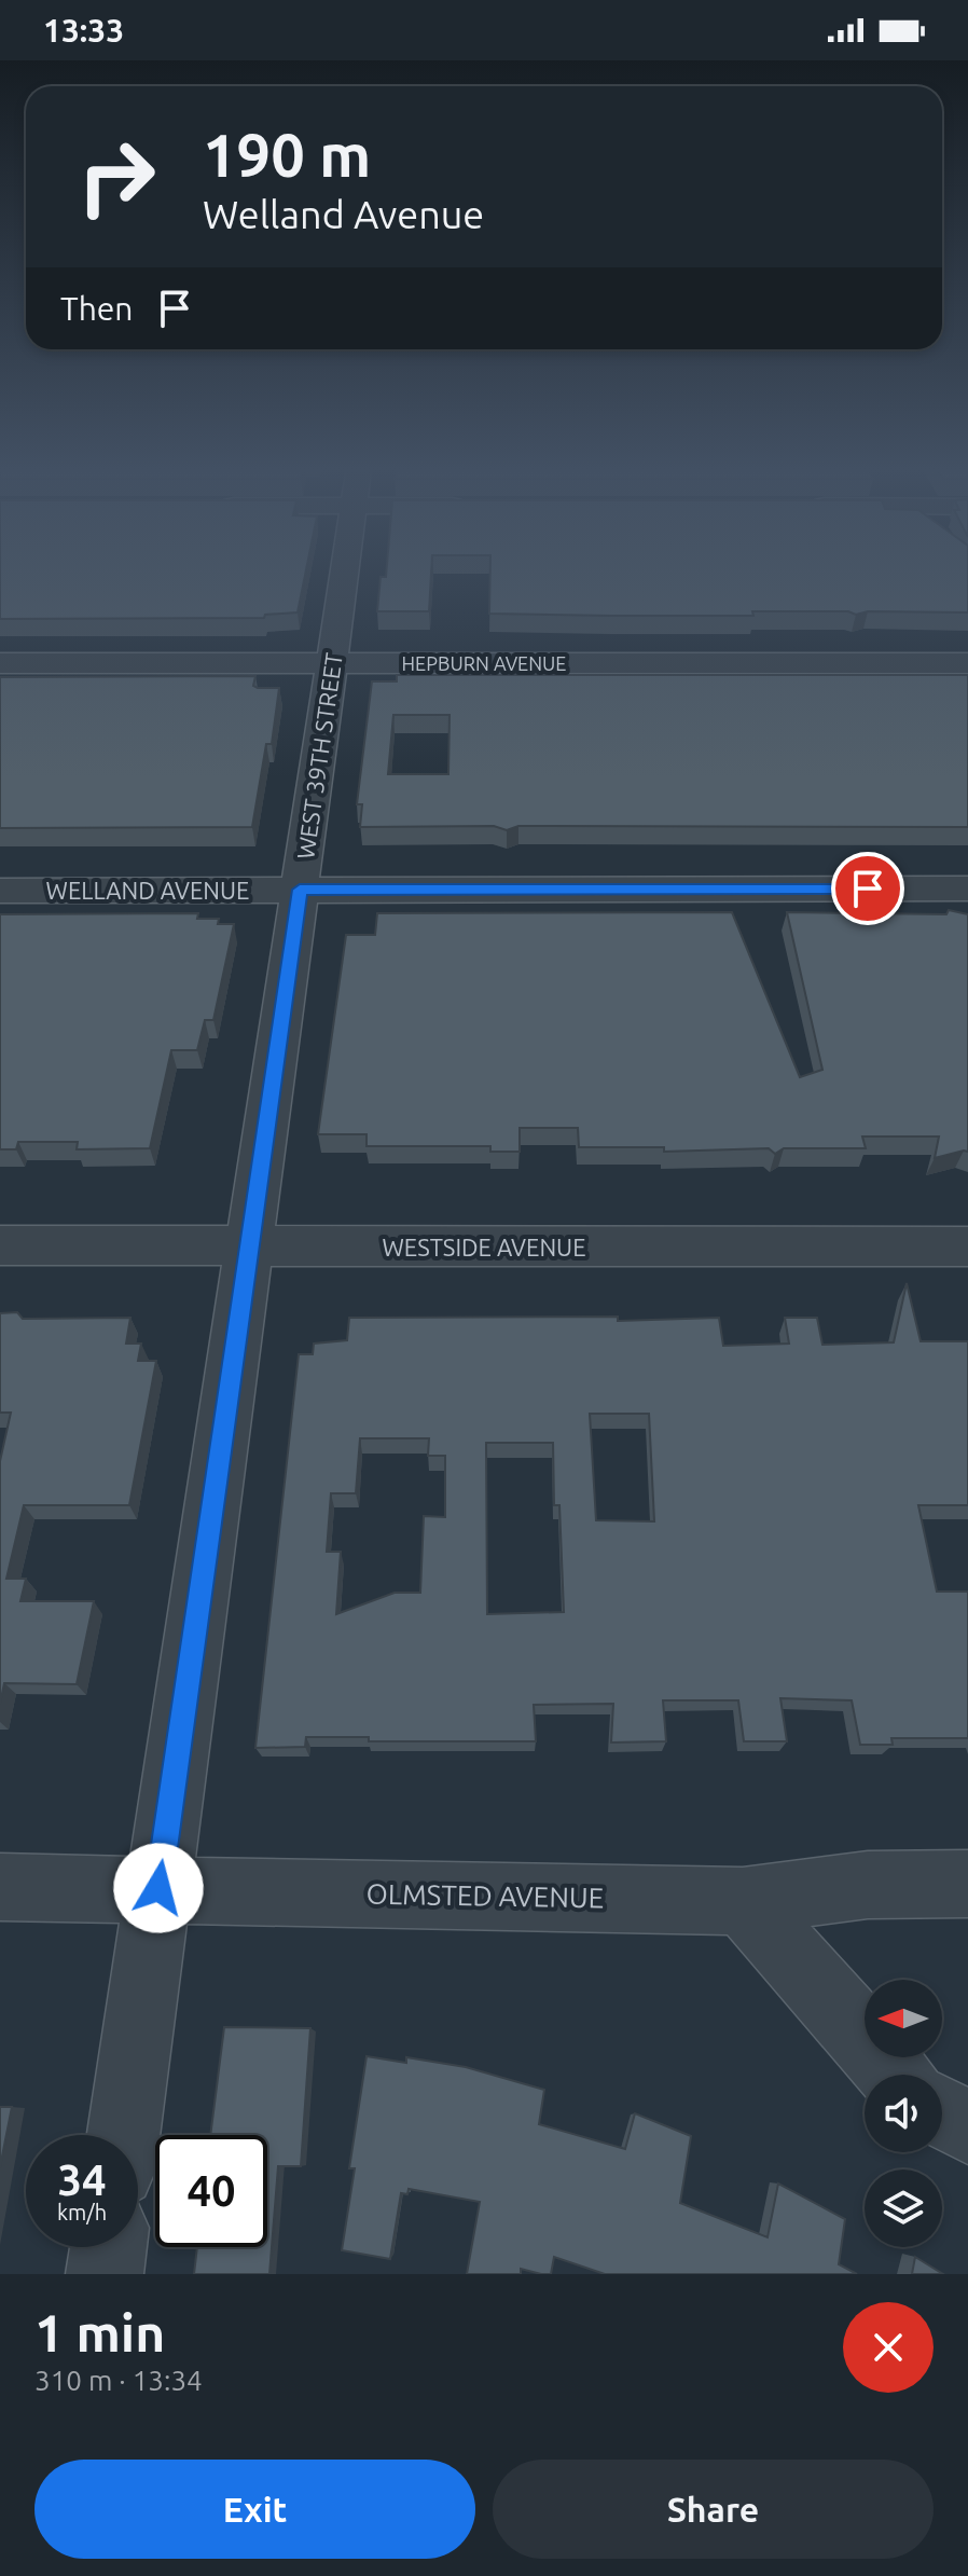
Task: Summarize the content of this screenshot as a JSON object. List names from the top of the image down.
{
  "streets": {
    "street": [
      "HEPBURN AVENUE",
      "WEST 39TH STREET",
      "WELLAND AVENUE",
      "WESTSIDE AVENUE",
      "OLMSTED AVENUE"
    ]
  },
  "crossings": [
    ["HEPBURN AVENUE", "WEST 39TH STREET"],
    ["WEST 39TH STREET", "WELLAND AVENUE"],
    ["WEST 39TH STREET", "WESTSIDE AVENUE"],
    ["WEST 39TH STREET", "OLMSTED AVENUE"]
  ],
  "north": "left",
  "page": {
    "status": "13:33",
    "turn": ["190 m", "Welland Avenue"],
    "then": "Then",
    "speed": "34 km/h",
    "limit": "40",
    "heading": ["1 min", "310 m · 13:34"],
    "buttons": ["Exit", "Share"]
  }
}
